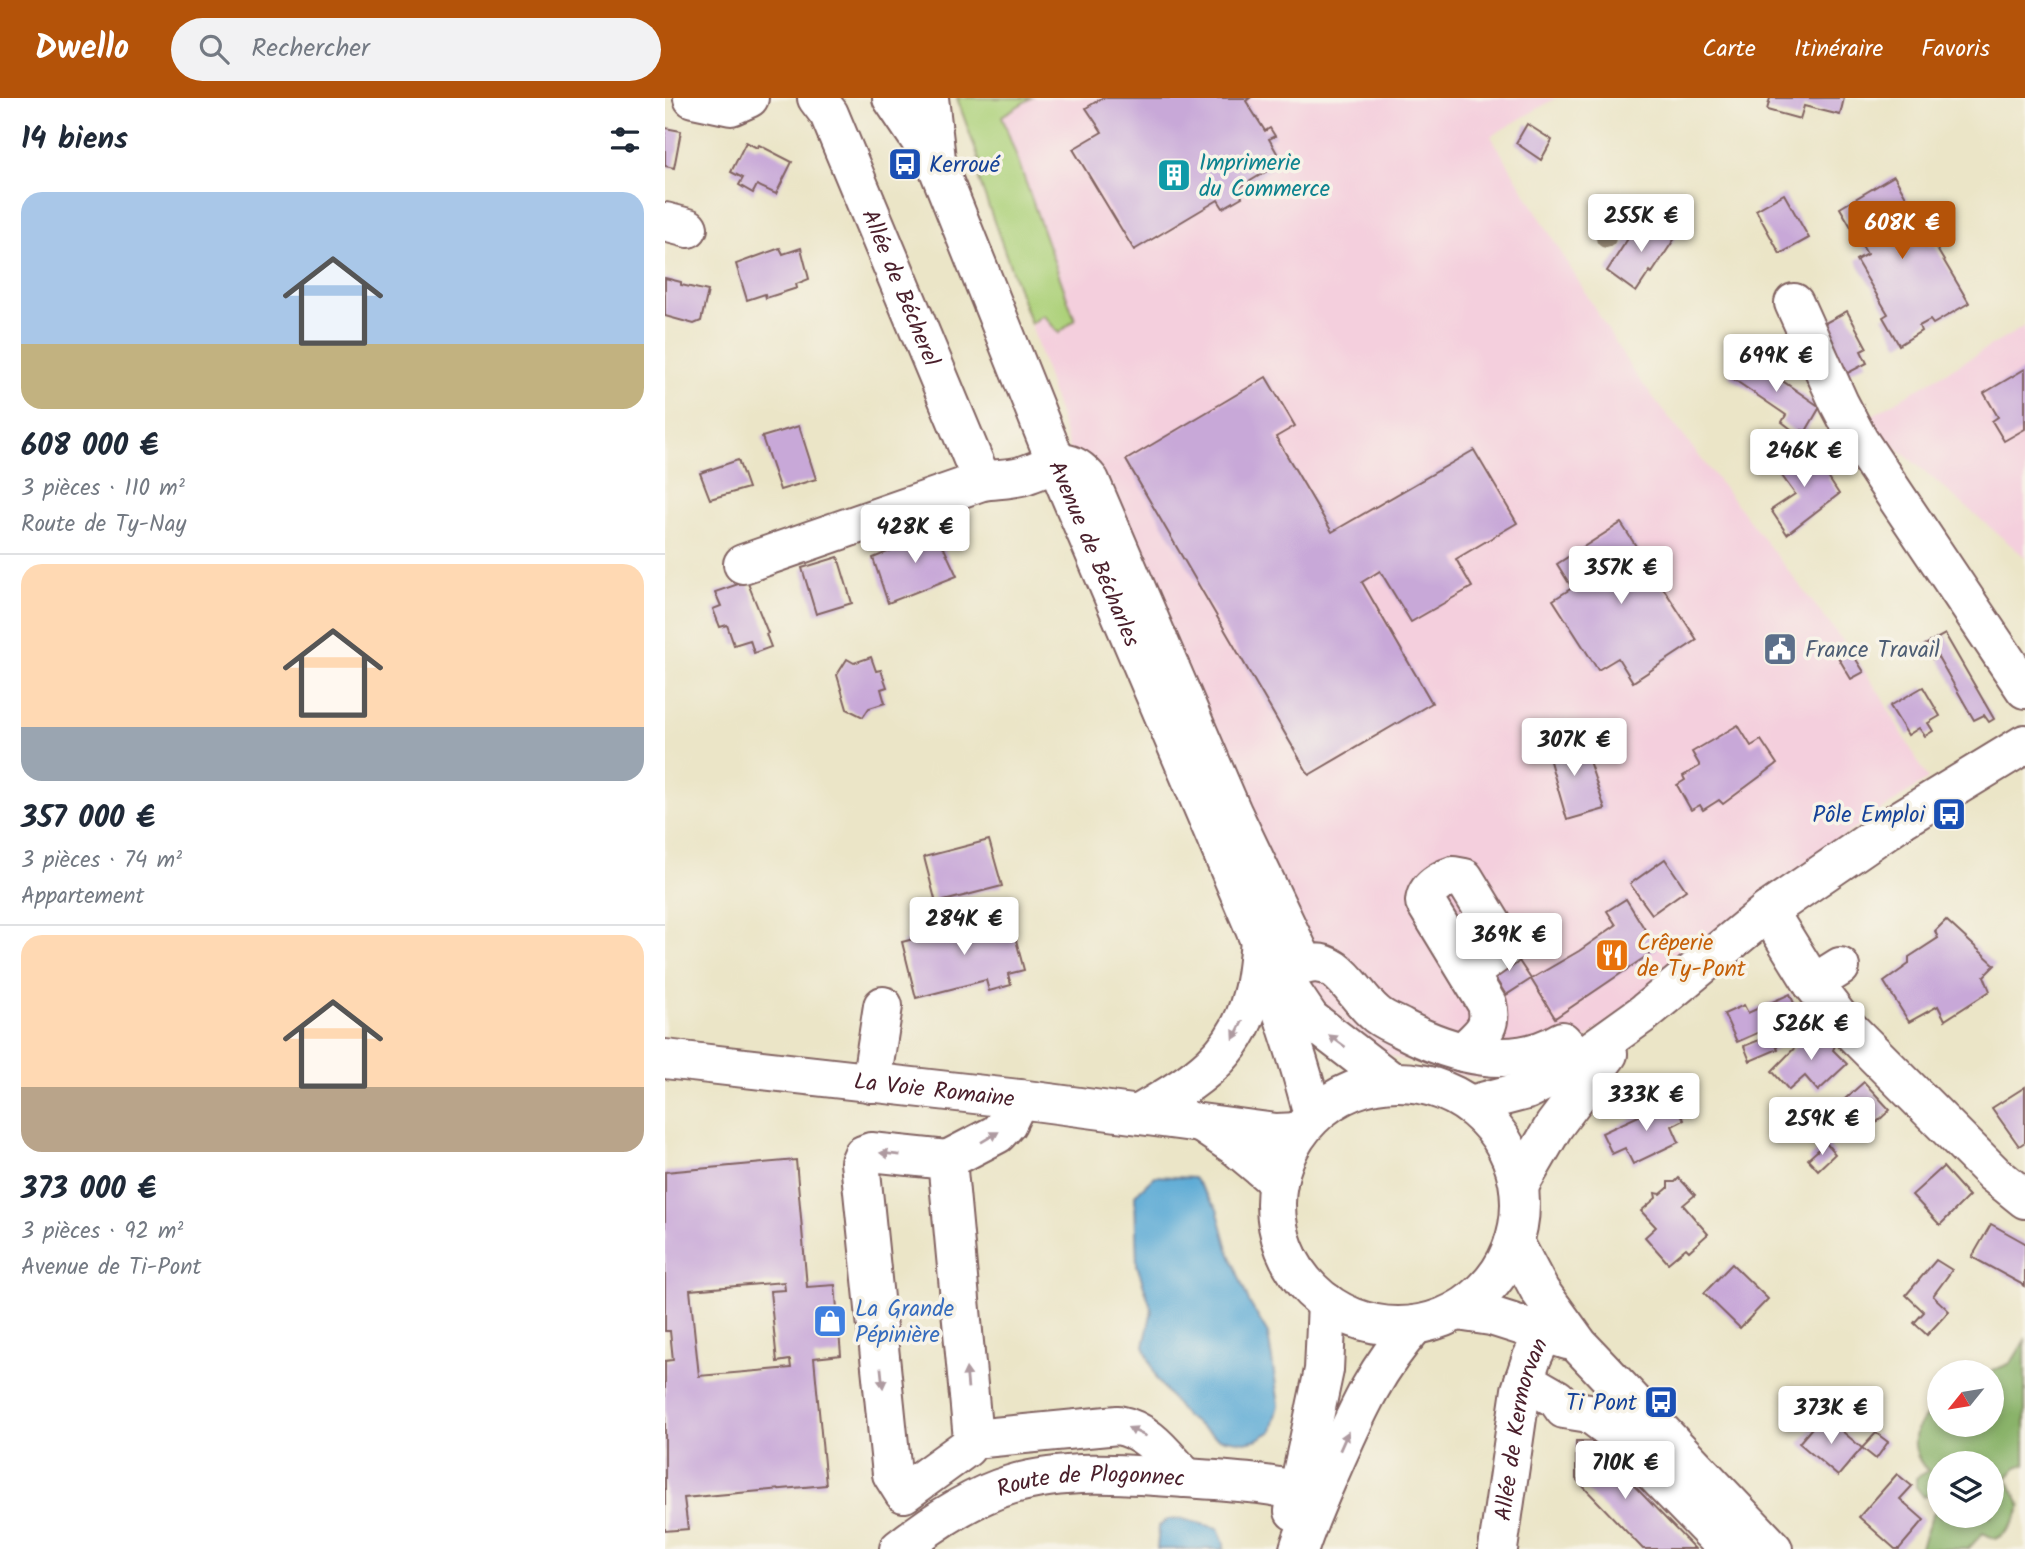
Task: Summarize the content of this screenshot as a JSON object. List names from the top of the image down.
{
  "streets": {
    "street": [
      "Allée de Bécherel",
      "Avenue de Bécharles",
      "La Voie Romaine",
      "Allée de Kermorvan",
      "Route de Plogonnec"
    ]
  },
  "crossings": [
    ["Avenue de Bécharles", "La Voie Romaine"]
  ],
  "places": {
    "bus stop": ["Kerroué", "Pôle Emploi", "Ti Pont"],
    "building": ["Imprimerie du Commerce"],
    "public building": ["France Travail"],
    "restaurant": ["Crêperie de Ty-Pont"],
    "shop": ["La Grande Pépinière"]
  },
  "north": "bottom left",
  "page": {
    "header": "Dwello",
    "search": "Rechercher",
    "nav": ["Carte", "Itinéraire", "Favoris"],
    "heading": "14 biens",
    "list": [
      {
        "name": "608 000 €",
        "note": "3 pièces · 110 m² · Route de Ty-Nay"
      },
      {
        "name": "357 000 €",
        "note": "3 pièces · 74 m² · Appartement"
      },
      {
        "name": "373 000 €",
        "note": "3 pièces · 92 m² · Avenue de Ti-Pont"
      }
    ],
    "price": [
      "255K €",
      "608K €",
      "699K €",
      "246K €",
      "428K €",
      "357K €",
      "307K €",
      "284K €",
      "369K €",
      "526K €",
      "333K €",
      "259K €",
      "373K €",
      "710K €"
    ]
  }
}
